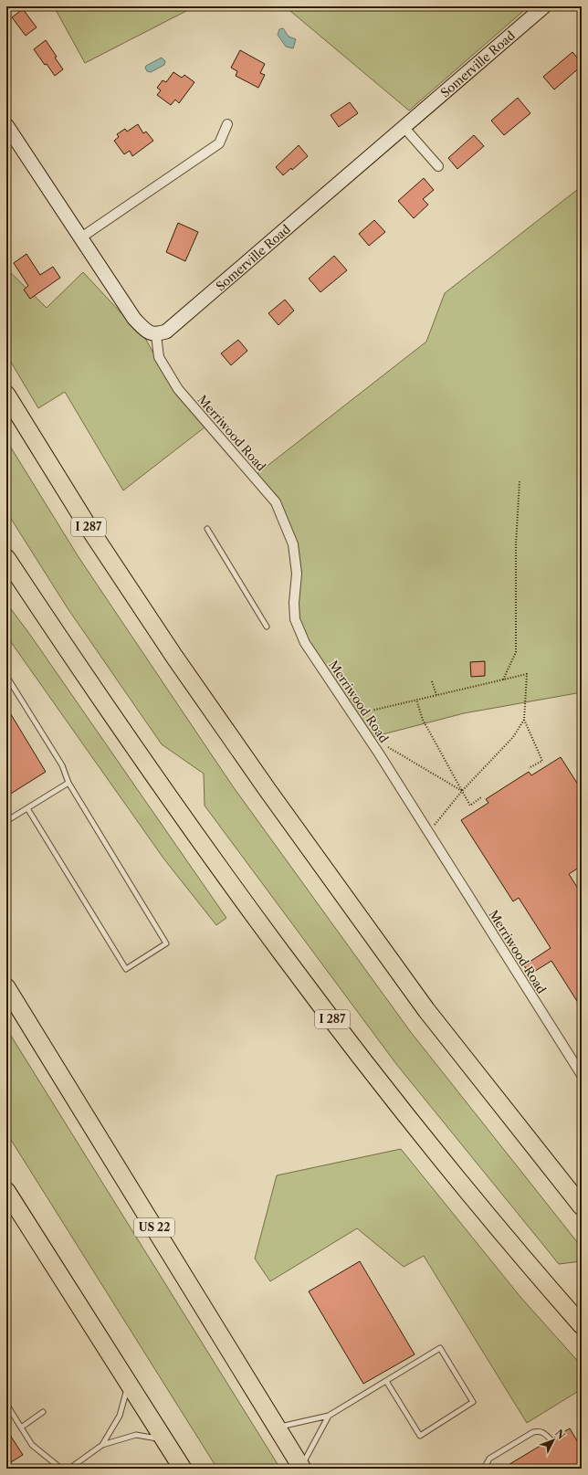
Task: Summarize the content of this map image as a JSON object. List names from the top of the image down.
{
  "streets": {
    "highway": ["I 287", "US 22"],
    "street": ["Somerville Road", "Merriwood Road"]
  },
  "crossings": [
    ["Somerville Road", "Merriwood Road"]
  ],
  "north": "top right"
}
